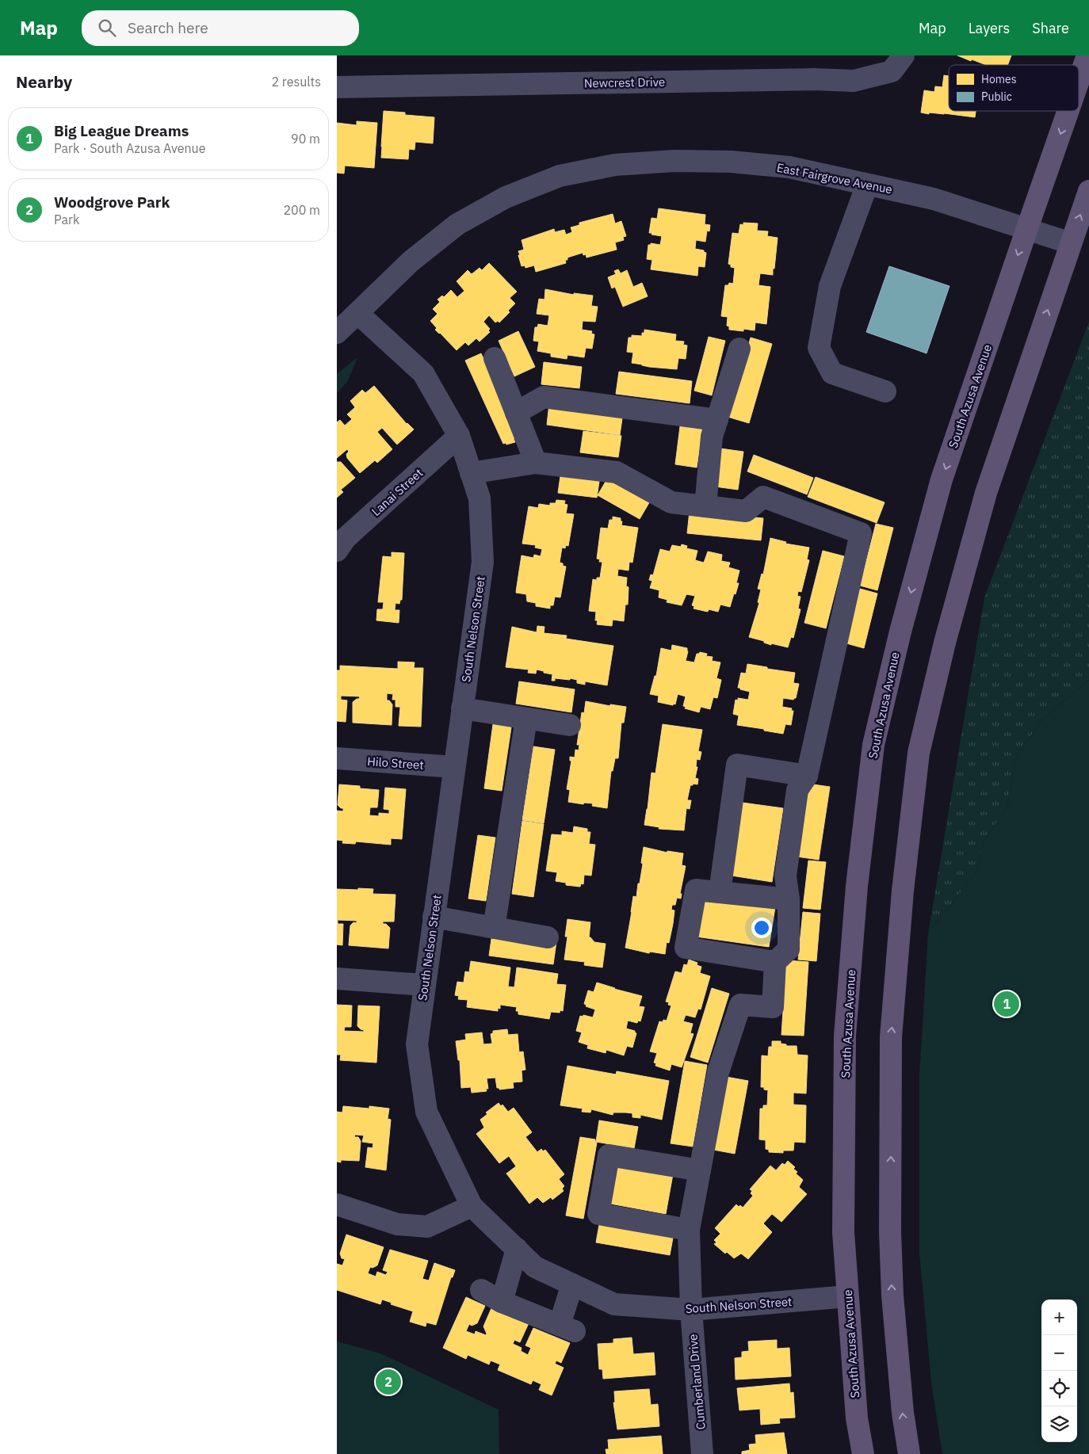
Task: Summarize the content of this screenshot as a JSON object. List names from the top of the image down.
{
  "streets": {
    "main road": ["South Azusa Avenue"],
    "street": [
      "Newcrest Drive",
      "East Fairgrove Avenue",
      "Lanai Street",
      "South Nelson Street",
      "Hilo Street",
      "Cumberland Drive"
    ]
  },
  "crossings": [
    ["East Fairgrove Avenue", "South Azusa Avenue"],
    ["East Fairgrove Avenue", "South Nelson Street"],
    ["South Azusa Avenue", "South Nelson Street"],
    ["Lanai Street", "South Nelson Street"],
    ["South Nelson Street", "Hilo Street"],
    ["South Nelson Street", "Cumberland Drive"]
  ],
  "legend": ["Homes", "Public"],
  "page": {
    "header": "Map",
    "search": "Search here",
    "nav": ["Map", "Layers", "Share"],
    "heading": ["Nearby", "2 results"],
    "list": [
      {
        "mark": "1",
        "name": "Big League Dreams",
        "note": "Park · South Azusa Avenue",
        "value": "90 m"
      },
      {
        "mark": "2",
        "name": "Woodgrove Park",
        "note": "Park",
        "value": "200 m"
      }
    ],
    "pins": ["1", "2"],
    "map_buttons": ["+", "−"]
  }
}
